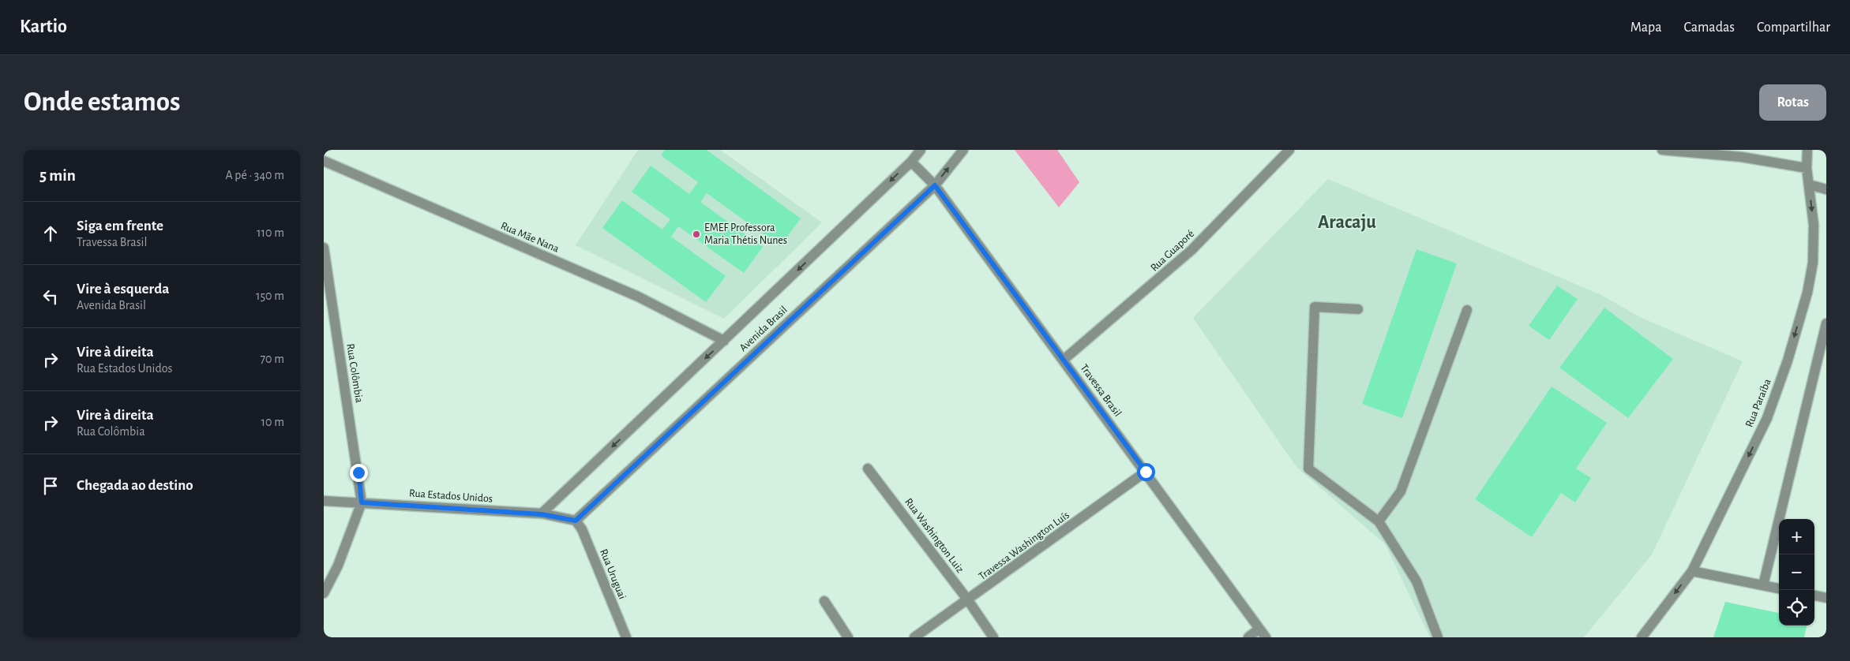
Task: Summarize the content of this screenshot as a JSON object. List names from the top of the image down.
{
  "streets": {
    "street": [
      "Rua Mãe Nana",
      "Rua Guaporé",
      "Avenida Brasil",
      "Rua Colômbia",
      "Travessa Brasil",
      "Rua Paraíba",
      "Rua Estados Unidos",
      "Rua Washington Luiz",
      "Travessa Washington Luís",
      "Rua Uruguai"
    ]
  },
  "crossings": [
    ["Rua Mãe Nana", "Avenida Brasil"],
    ["Rua Guaporé", "Travessa Brasil"],
    ["Avenida Brasil", "Travessa Brasil"],
    ["Avenida Brasil", "Rua Estados Unidos"],
    ["Avenida Brasil", "Rua Uruguai"],
    ["Rua Colômbia", "Rua Estados Unidos"],
    ["Travessa Brasil", "Travessa Washington Luís"],
    ["Rua Estados Unidos", "Rua Uruguai"],
    ["Rua Washington Luiz", "Travessa Washington Luís"]
  ],
  "districts": ["Aracaju"],
  "places": ["EMEF Professora Maria Thétis Nunes"],
  "page": {
    "header": "Kartio",
    "nav": ["Mapa", "Camadas", "Compartilhar"],
    "buttons": "Rotas",
    "title": "Onde estamos",
    "heading": ["5 min", "A pé · 340 m"],
    "list": [
      ["Siga em frente", "Travessa Brasil", "110 m"],
      ["Vire à esquerda", "Avenida Brasil", "150 m"],
      ["Vire à direita", "Rua Estados Unidos", "70 m"],
      ["Vire à direita", "Rua Colômbia", "10 m"],
      "Chegada ao destino"
    ],
    "map_buttons": ["+", "−"]
  }
}
